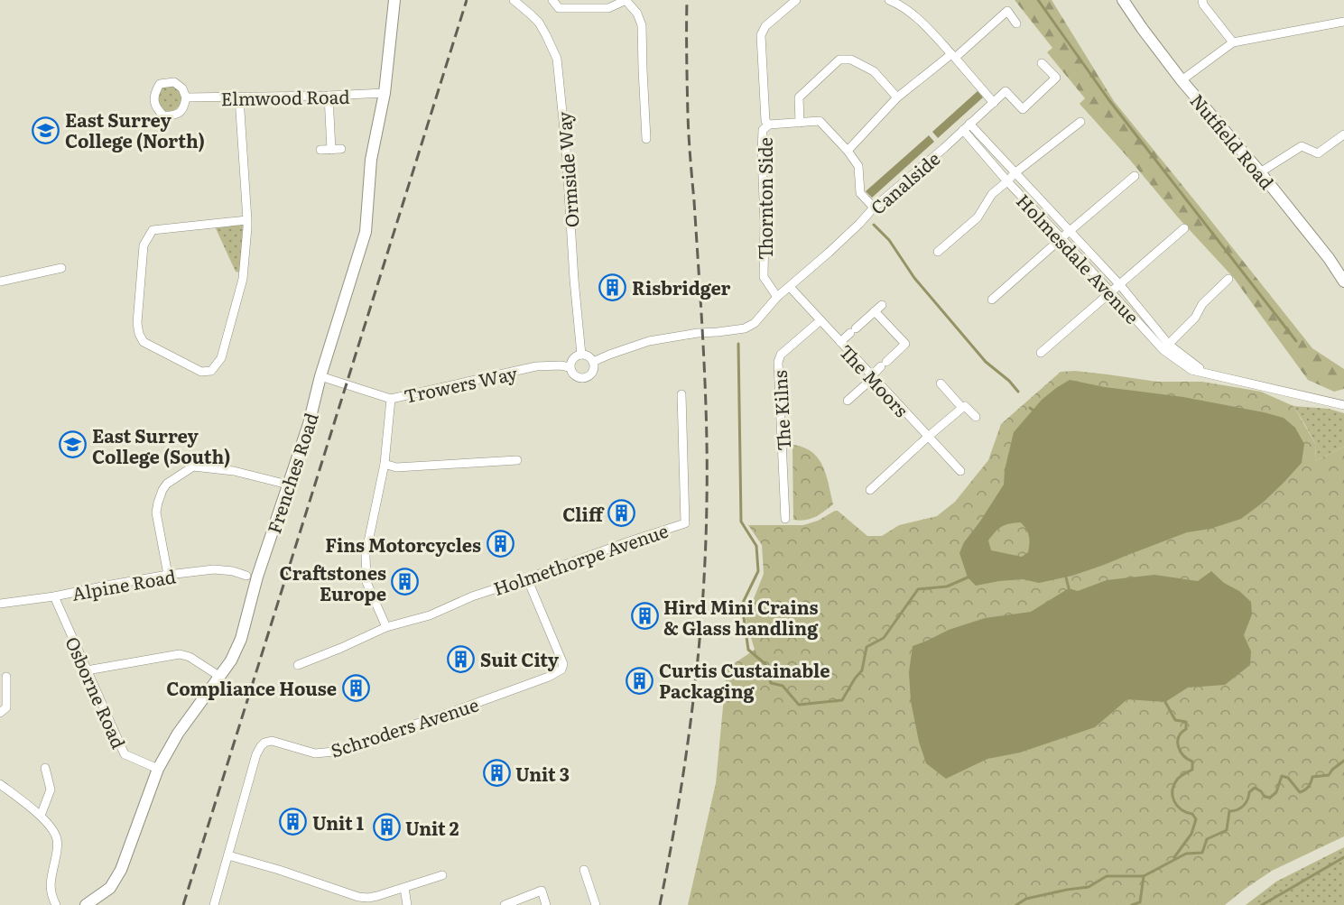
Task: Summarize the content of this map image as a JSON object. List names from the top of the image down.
{
  "streets": {
    "street": [
      "Elmwood Road",
      "Nutfield Road",
      "Ormside Way",
      "Canalside",
      "Thornton Side",
      "Holmesdale Avenue",
      "The Moors",
      "Trowers Way",
      "The Kilns",
      "Frenches Road",
      "Holmethorpe Avenue",
      "Alpine Road",
      "Osborne Road",
      "Schroders Avenue"
    ]
  },
  "crossings": [
    ["Elmwood Road", "Frenches Road"],
    ["Ormside Way", "Trowers Way"],
    ["Canalside", "Thornton Side"],
    ["Canalside", "Holmesdale Avenue"],
    ["Canalside", "The Moors"],
    ["Canalside", "Trowers Way"],
    ["The Moors", "The Kilns"],
    ["Trowers Way", "Frenches Road"],
    ["Frenches Road", "Osborne Road"],
    ["Holmethorpe Avenue", "Schroders Avenue"],
    ["Alpine Road", "Osborne Road"]
  ],
  "places": {
    "school or university": ["East Surrey College (North)", "East Surrey College (South)"],
    "building": [
      "Risbridger",
      "Cliff",
      "Fins Motorcycles",
      "Craftstones Europe",
      "Hird Mini Crains & Glass handling",
      "Suit City",
      "Curtis Custainable Packaging",
      "Compliance House",
      "Unit 3",
      "Unit 1",
      "Unit 2"
    ]
  }
}
